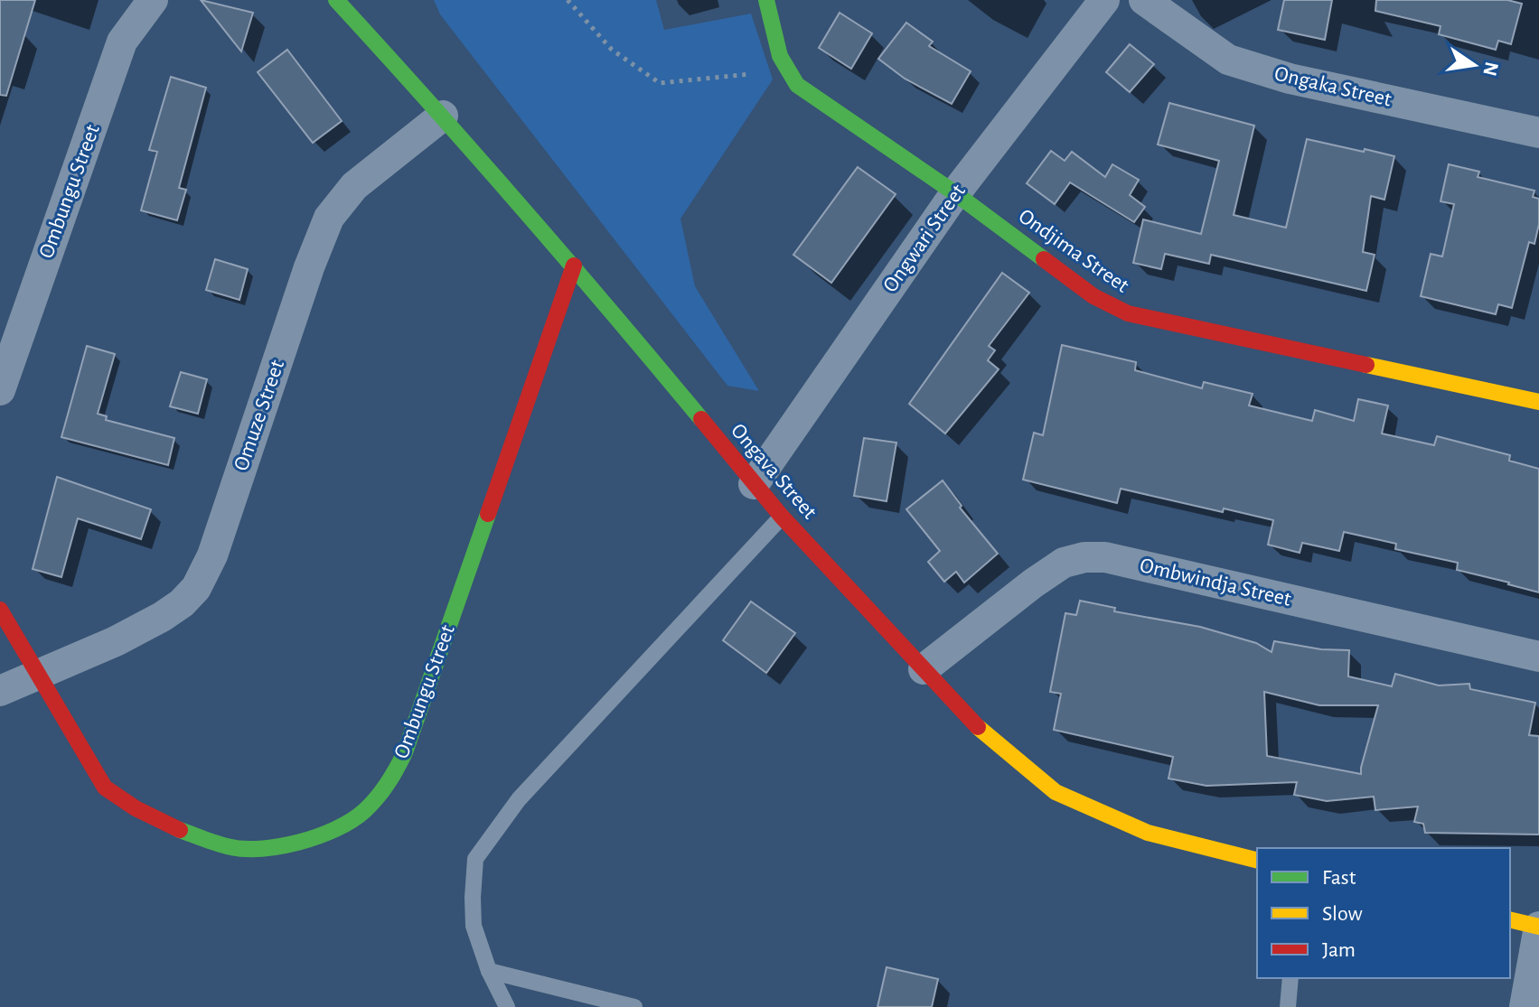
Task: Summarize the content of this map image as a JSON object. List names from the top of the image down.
{
  "streets": {
    "street": [
      "Ongaka Street",
      "Ombungu Street",
      "Ongwari Street",
      "Ondjima Street",
      "Omuze Street",
      "Ongava Street",
      "Ombwindja Street"
    ]
  },
  "crossings": [
    ["Ombungu Street", "Omuze Street"],
    ["Ombungu Street", "Ongava Street"],
    ["Ongwari Street", "Ondjima Street"],
    ["Ongwari Street", "Ongava Street"],
    ["Omuze Street", "Ongava Street"],
    ["Ongava Street", "Ombwindja Street"]
  ],
  "legend": ["Fast", "Slow", "Jam"],
  "north": "right"
}
